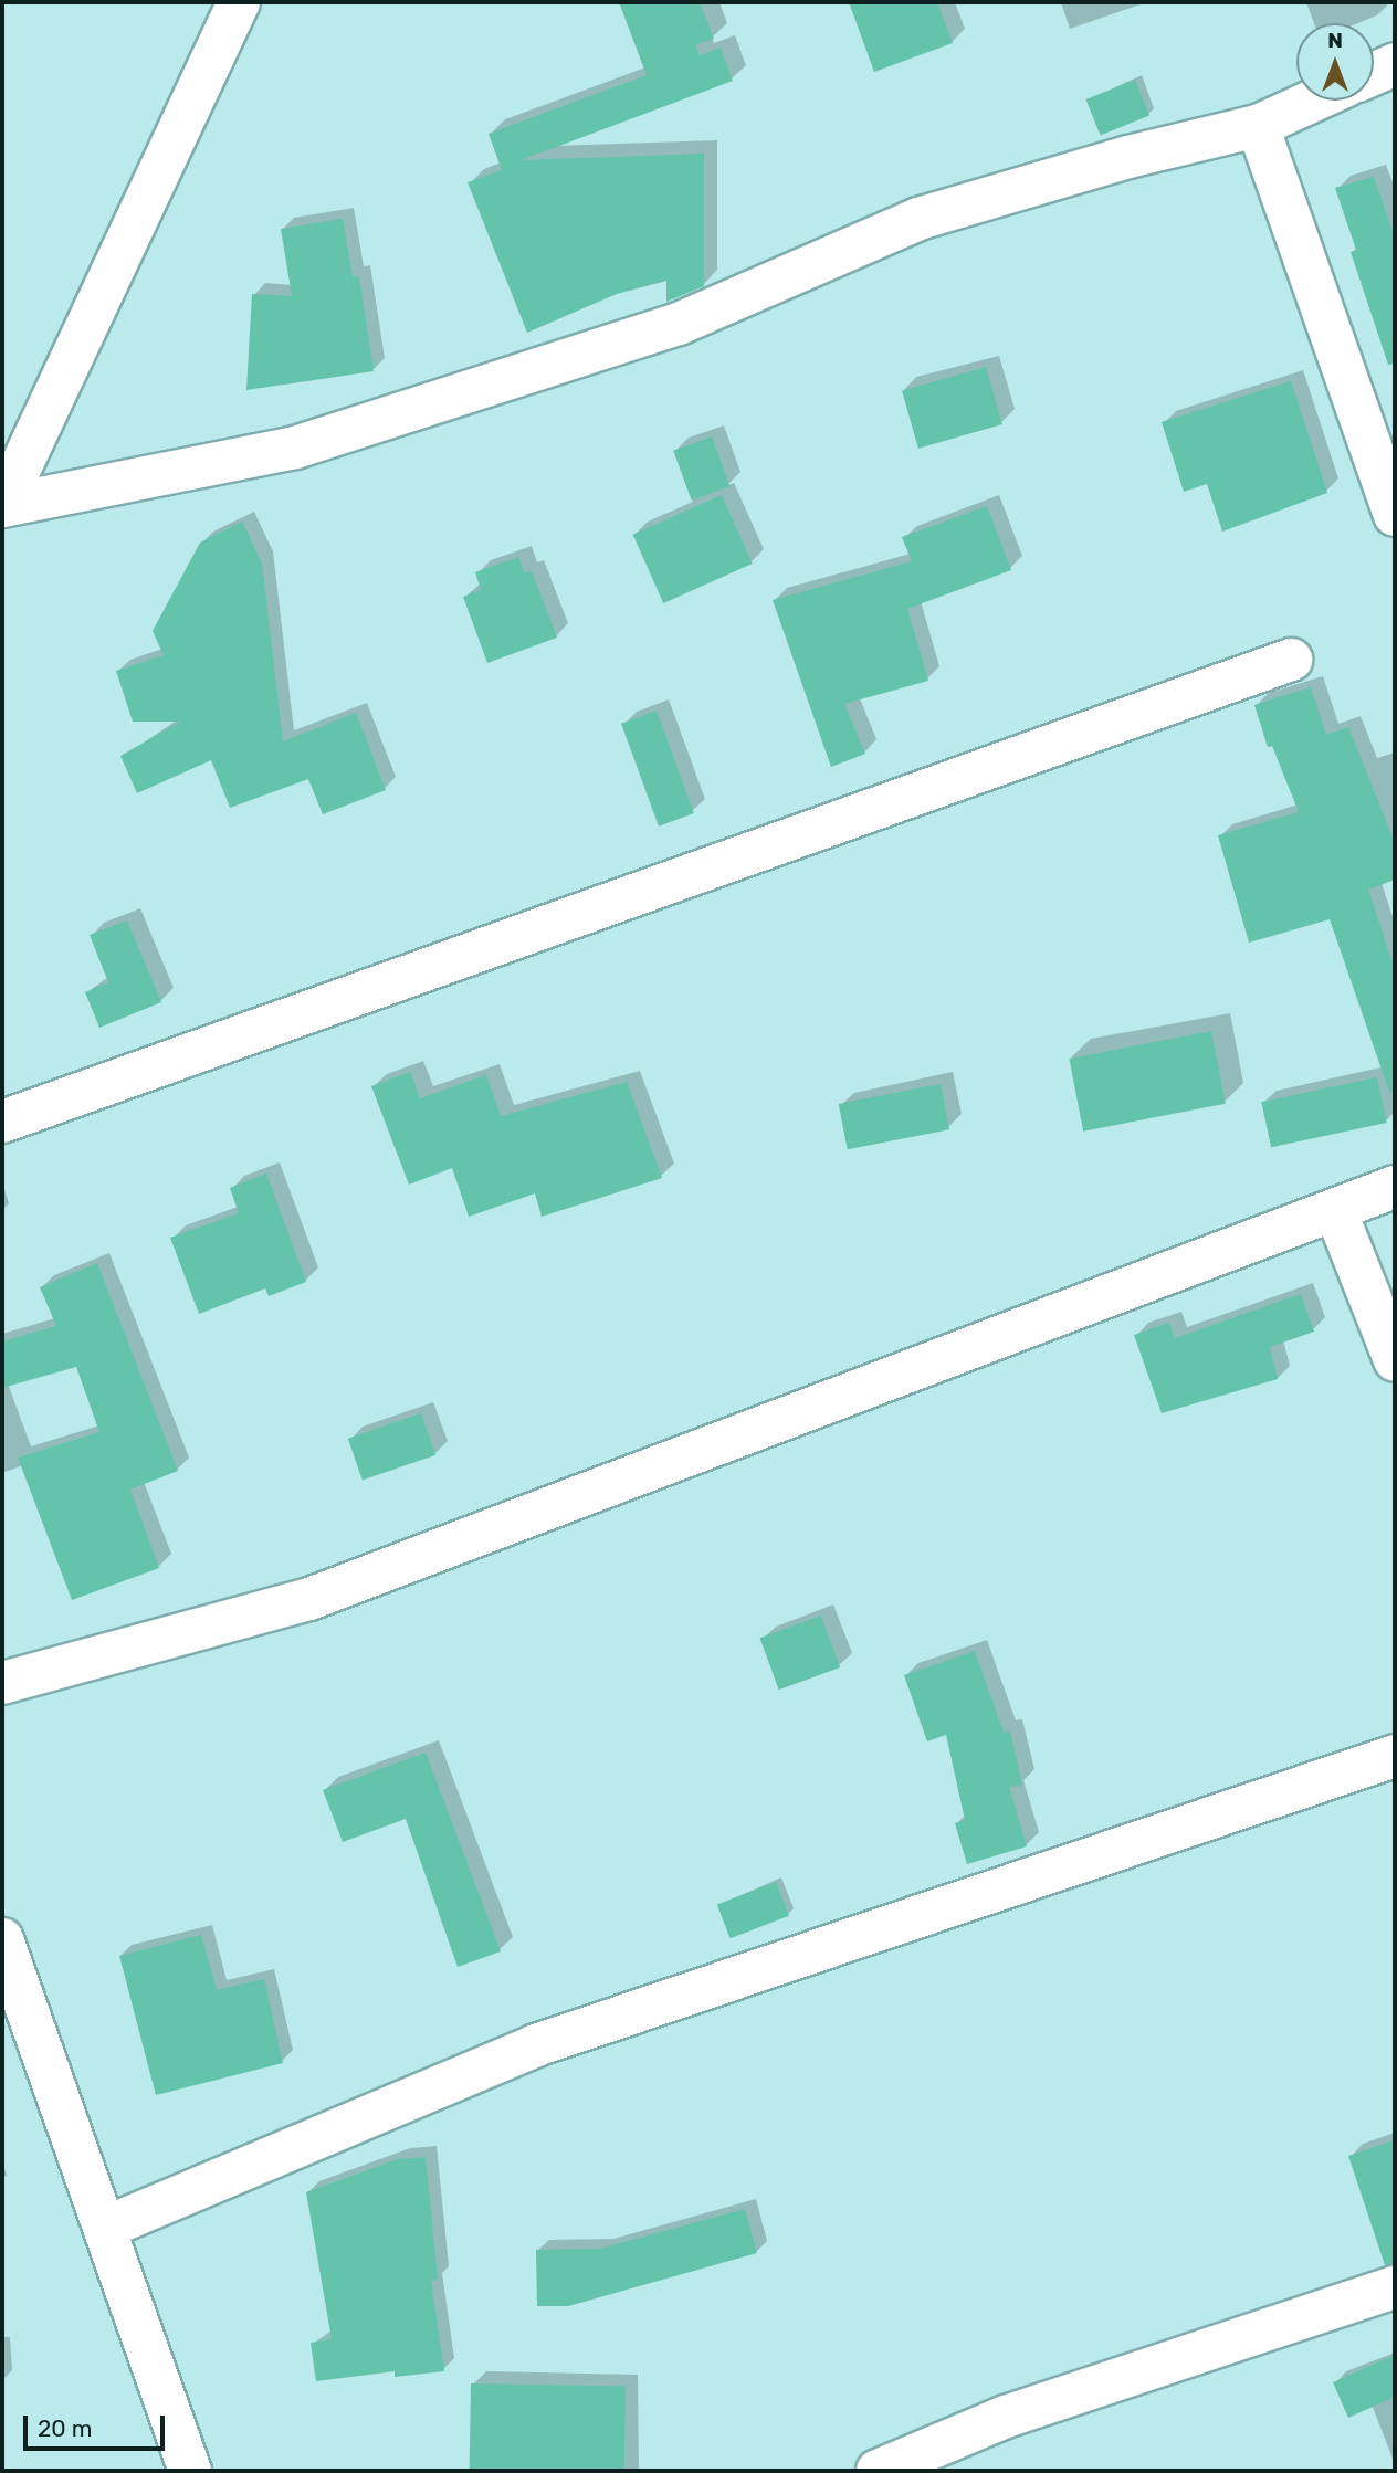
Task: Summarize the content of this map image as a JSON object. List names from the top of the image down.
{
  "scale_bar": "20 m",
  "north": "top"
}
